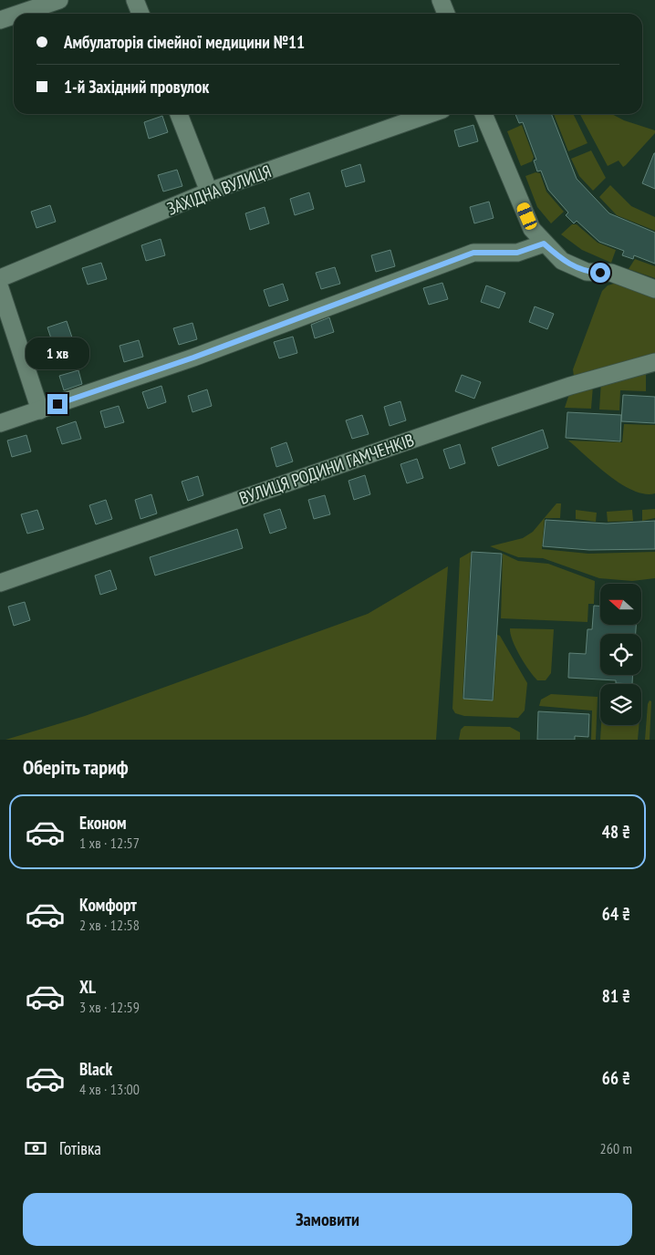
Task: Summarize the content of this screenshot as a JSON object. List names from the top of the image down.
{
  "streets": {
    "street": ["ЗАХІДНА ВУЛИЦЯ", "ВУЛИЦЯ РОДИНИ ГАМЧЕНКІВ"]
  },
  "north": "left",
  "page": {
    "banner": ["Амбулаторія сімейної медицини №11", "1-й Західний провулок"],
    "bubble": "1 хв",
    "heading": "Оберіть тариф",
    "list": [
      {
        "name": "Економ",
        "note": "1 хв · 12:57",
        "value": "48 ₴"
      },
      {
        "name": "Комфорт",
        "note": "2 хв · 12:58",
        "value": "64 ₴"
      },
      {
        "name": "XL",
        "note": "3 хв · 12:59",
        "value": "81 ₴"
      },
      {
        "name": "Black",
        "note": "4 хв · 13:00",
        "value": "66 ₴"
      }
    ],
    "pay": ["Готівка", "260 m"],
    "buttons": "Замовити"
  }
}
